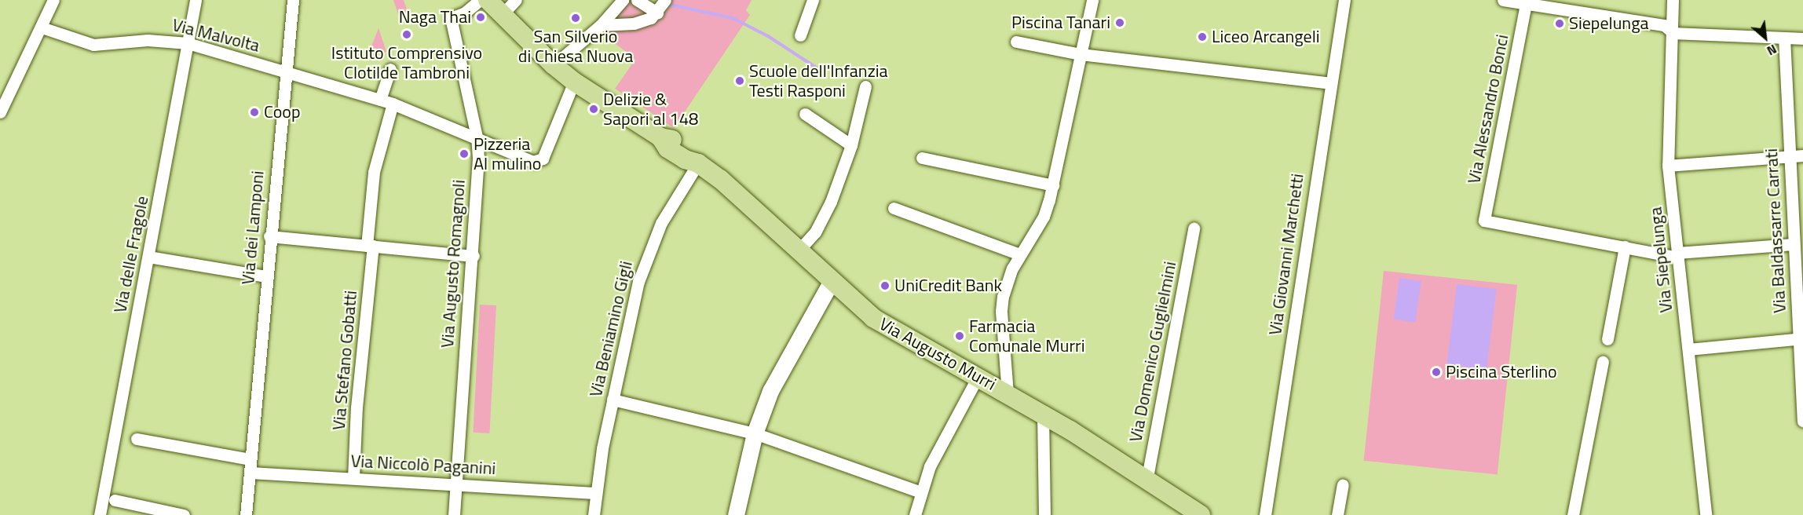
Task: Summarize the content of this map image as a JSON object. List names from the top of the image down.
{
  "streets": {
    "main road": ["Via Augusto Murri"],
    "street": [
      "Via Malvolta",
      "Via Alessandro Bonci",
      "Via dei Lamponi",
      "Via Baldassarre Carrati",
      "Via delle Fragole",
      "Via Giovanni Marchetti",
      "Via Siepelunga",
      "Via Augusto Romagnoli",
      "Via Beniamino Gigli",
      "Via Domenico Guglielmini",
      "Via Stefano Gobatti",
      "Via Niccolò Paganini"
    ]
  },
  "crossings": [
    ["Via Malvolta", "Via dei Lamponi"],
    ["Via Malvolta", "Via delle Fragole"],
    ["Via Malvolta", "Via Augusto Romagnoli"],
    ["Via Malvolta", "Via Augusto Murri"],
    ["Via Malvolta", "Via Stefano Gobatti"],
    ["Via dei Lamponi", "Via Niccolò Paganini"],
    ["Via Augusto Romagnoli", "Via Niccolò Paganini"],
    ["Via Beniamino Gigli", "Via Augusto Murri"],
    ["Via Beniamino Gigli", "Via Niccolò Paganini"],
    ["Via Domenico Guglielmini", "Via Augusto Murri"],
    ["Via Stefano Gobatti", "Via Niccolò Paganini"]
  ],
  "places": [
    "Naga Thai",
    "San Silverio di Chiesa Nuova",
    "Piscina Tanari",
    "Siepelunga",
    "Istituto Comprensivo Clotilde Tambroni",
    "Liceo Arcangeli",
    "Scuole dell'Infanzia Testi Rasponi",
    "Delizie & Sapori al 148",
    "Coop",
    "Pizzeria Al mulino",
    "UniCredit Bank",
    "Farmacia Comunale Murri",
    "Piscina Sterlino"
  ],
  "north": "bottom right"
}
